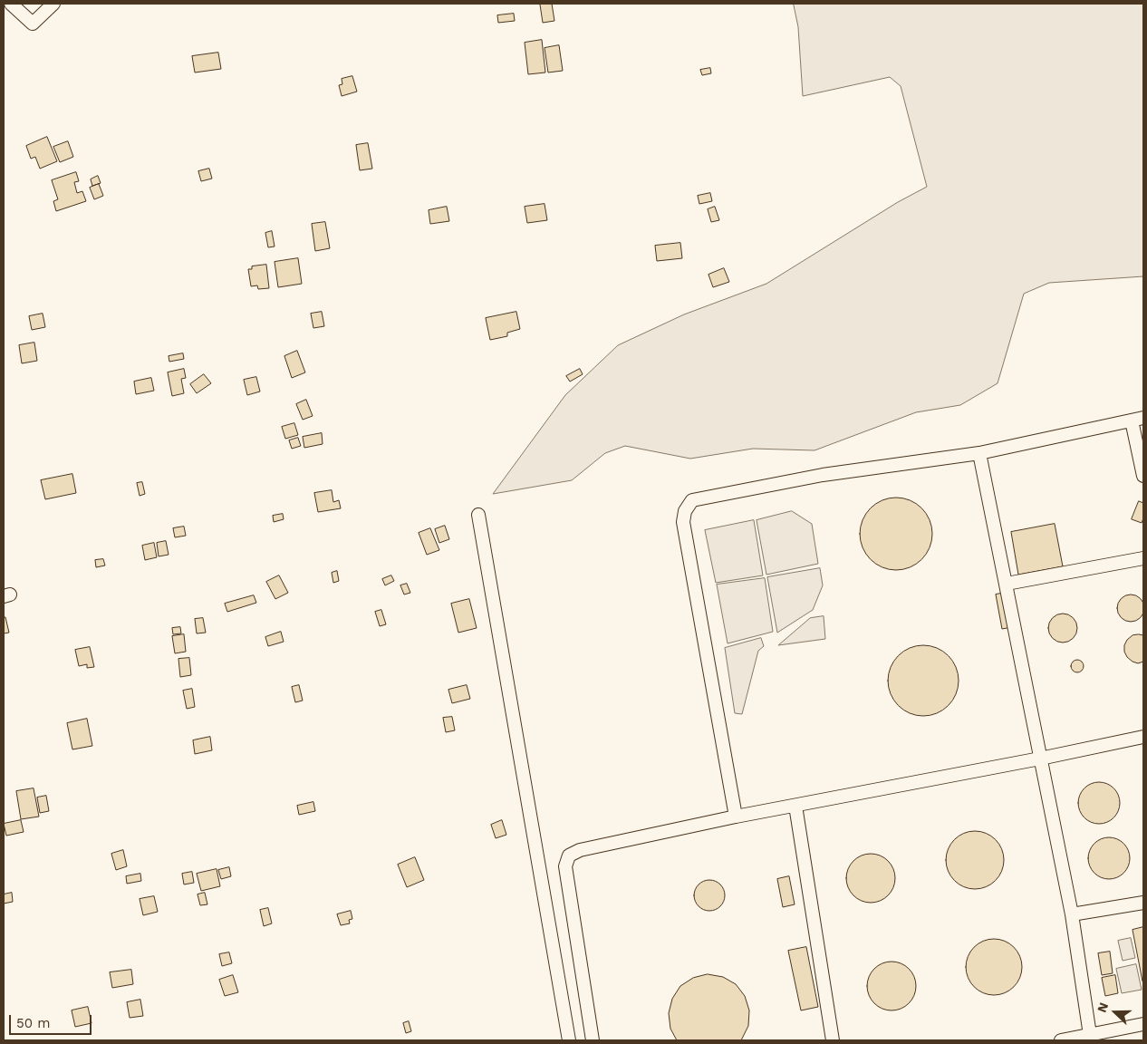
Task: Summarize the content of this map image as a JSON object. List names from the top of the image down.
{
  "scale_bar": "50 m",
  "north": "left"
}
